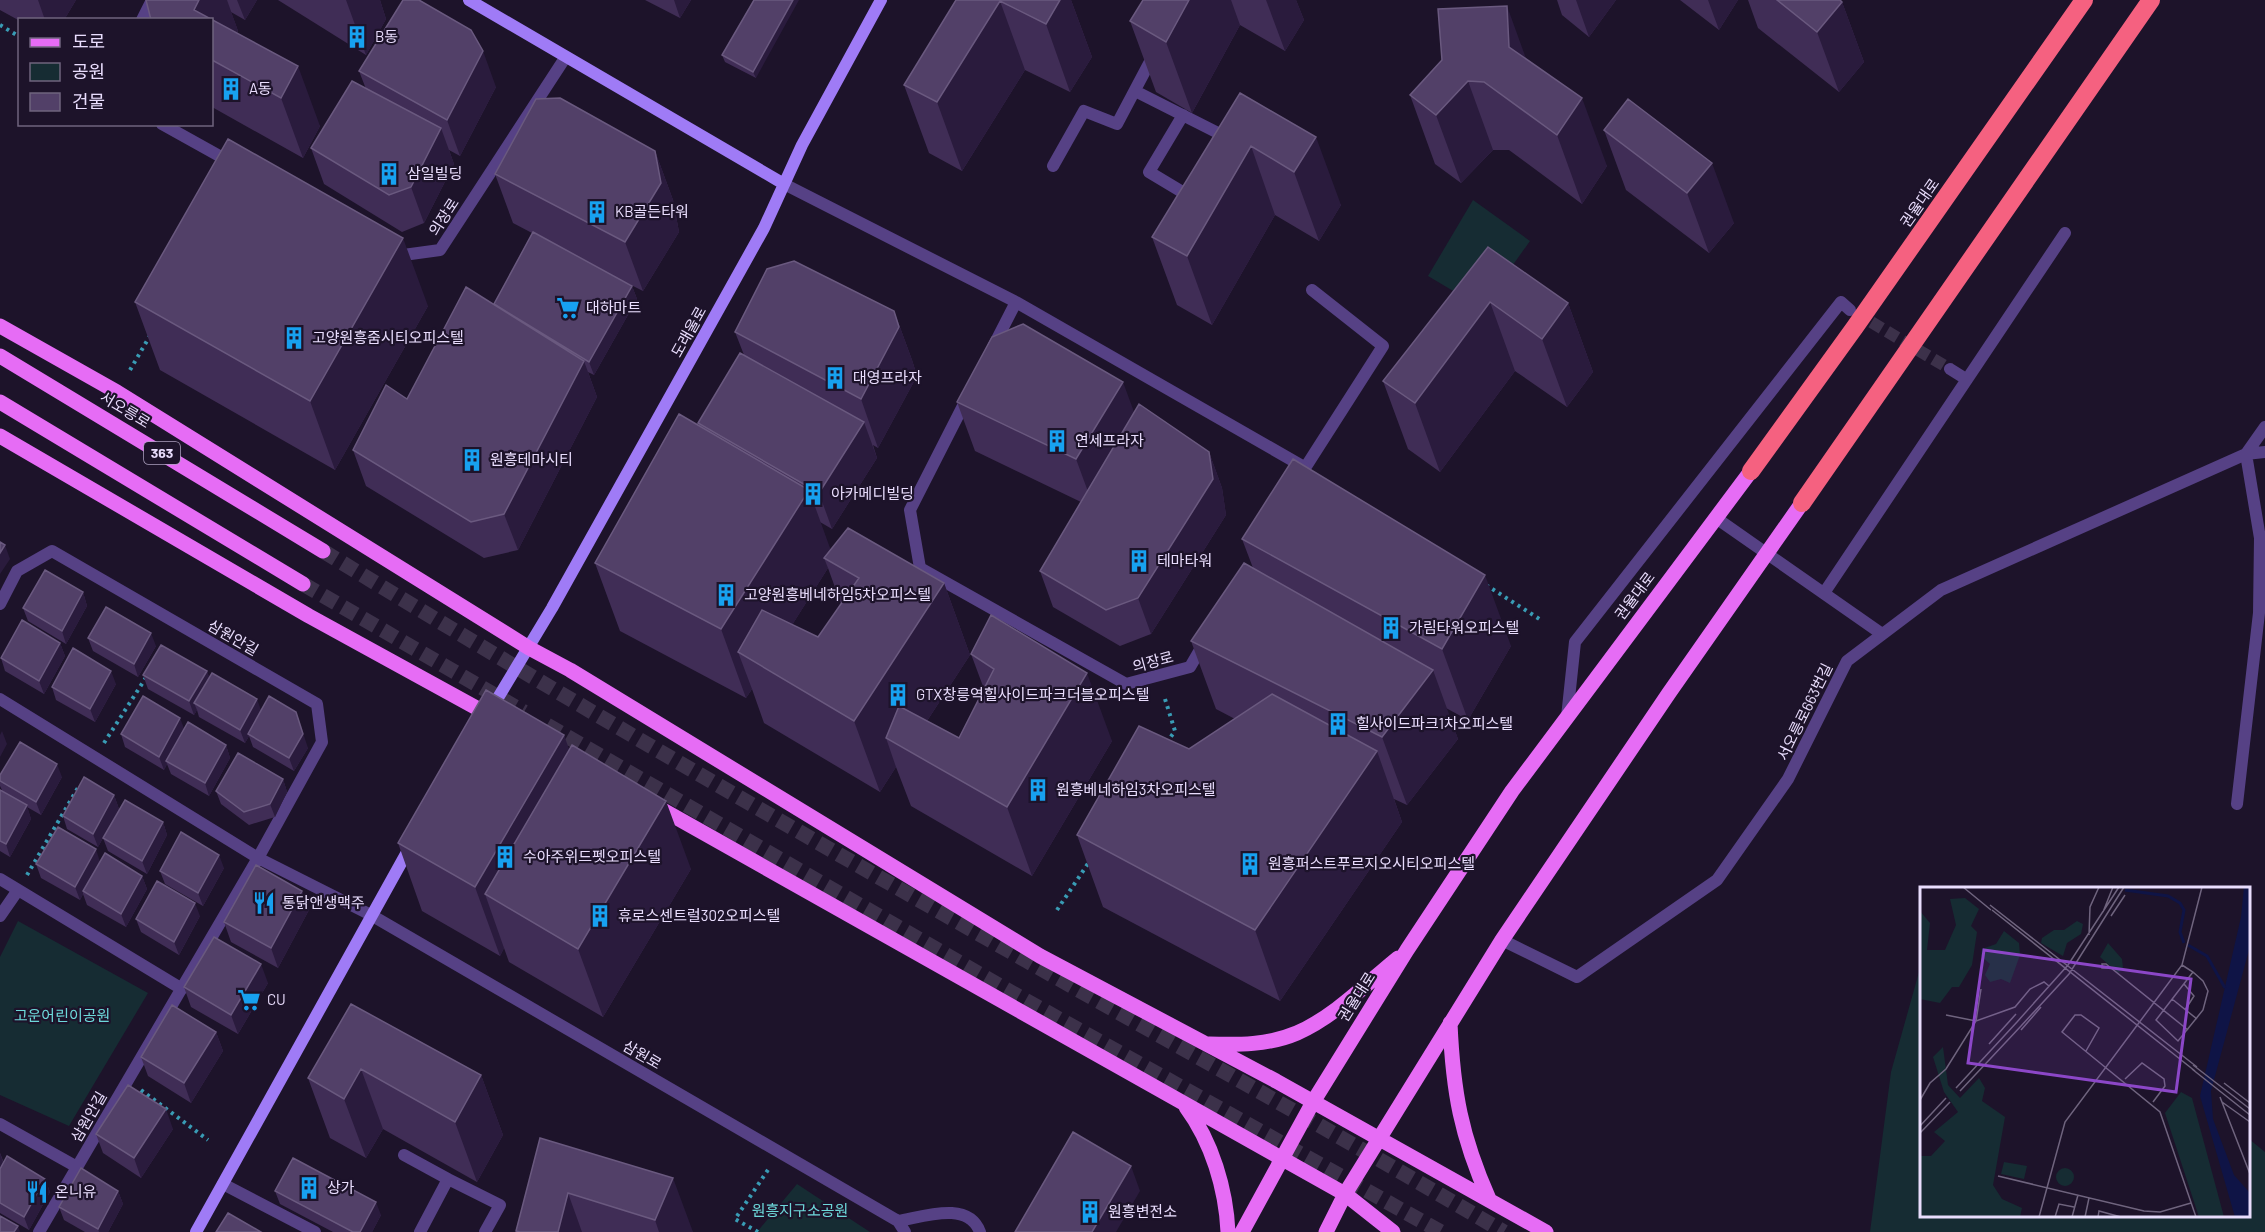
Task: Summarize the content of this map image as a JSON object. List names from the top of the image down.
{
  "streets": {
    "highway": ["권율대로"],
    "main road": ["도래울로", "서오릉로", "363"],
    "street": [
      "의장로",
      "삼원안길",
      "서오릉로663번길",
      "삼원로"
    ]
  },
  "parks": ["고운어린이공원", "원흥지구소공원"],
  "places": {
    "building": [
      "B동",
      "A동",
      "삼일빌딩",
      "KB골든타워",
      "고양원흥줌시티오피스텔",
      "대영프라자",
      "연세프라자",
      "원흥테마시티",
      "아카메디빌딩",
      "테마타워",
      "고양원흥베네하임5차오피스텔",
      "가림타워오피스텔",
      "GTX창릉역힐사이드파크더블오피스텔",
      "힐사이드파크1차오피스텔",
      "원흥베네하임3차오피스텔",
      "수아주위드펫오피스텔",
      "원흥퍼스트푸르지오시티오피스텔",
      "휴로스센트럴302오피스텔",
      "상가",
      "원흥변전소"
    ],
    "supermarket": ["대하마트", "CU"],
    "restaurant": ["통닭앤생맥주", "온니유"]
  },
  "legend": ["도로", "공원", "건물"]
}
